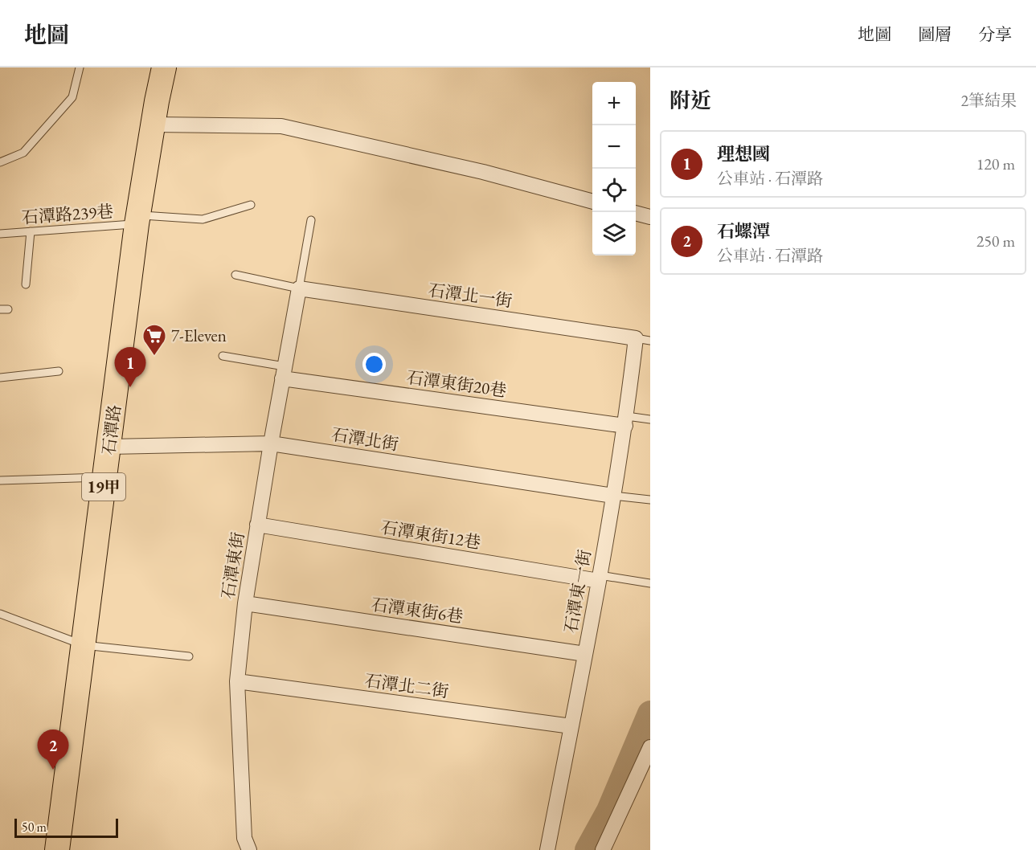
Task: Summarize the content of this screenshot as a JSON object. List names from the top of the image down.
{
  "streets": {
    "main road": ["石潭路", "19甲"],
    "street": [
      "石潭北一街",
      "石潭東街20巷",
      "石潭北街",
      "石潭東街12巷",
      "石潭東街",
      "石潭東一街",
      "石潭東街6巷",
      "石潭北二街"
    ],
    "lane": ["石潭路239巷"]
  },
  "crossings": [
    ["石潭路239巷", "石潭路"],
    ["石潭北一街", "石潭東街"],
    ["石潭北一街", "石潭東一街"],
    ["石潭東街20巷", "石潭東街"],
    ["石潭東街20巷", "石潭東一街"],
    ["石潭路", "石潭北街"],
    ["石潭路", "19甲"],
    ["石潭北街", "石潭東街"],
    ["石潭北街", "石潭東一街"],
    ["石潭東街12巷", "石潭東街"],
    ["石潭東街12巷", "石潭東一街"],
    ["石潭東街", "石潭東街6巷"],
    ["石潭東街", "石潭北二街"],
    ["石潭東一街", "石潭東街6巷"],
    ["石潭東一街", "石潭北二街"]
  ],
  "places": {
    "supermarket": ["7-Eleven"]
  },
  "scale_bar": "50 m",
  "page": {
    "header": "地圖",
    "nav": ["地圖", "圖層", "分享"],
    "heading": ["附近", "2筆結果"],
    "map_buttons": ["+", "−"],
    "list": [
      {
        "mark": "1",
        "name": "理想國",
        "note": "公車站 · 石潭路",
        "value": "120 m"
      },
      {
        "mark": "2",
        "name": "石螺潭",
        "note": "公車站 · 石潭路",
        "value": "250 m"
      }
    ],
    "pins": ["1", "2"],
    "scale": "50 m"
  }
}
